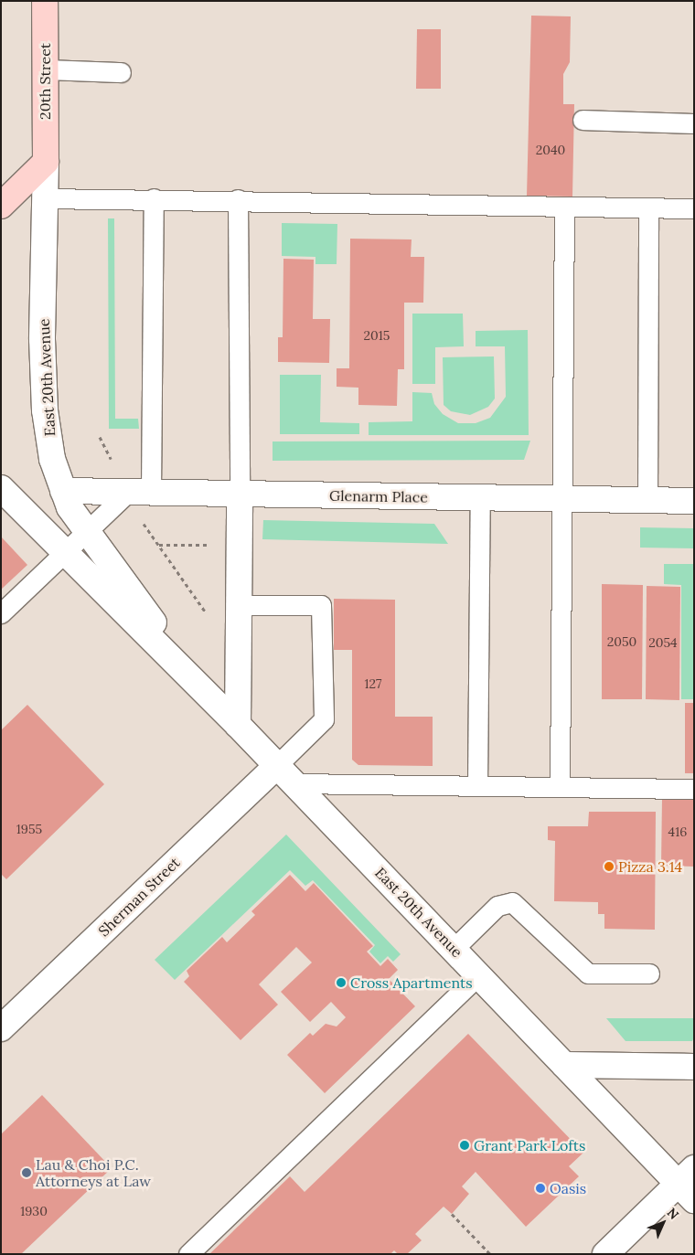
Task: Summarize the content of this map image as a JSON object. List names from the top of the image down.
{
  "streets": {
    "main road": ["20th Street"],
    "street": ["East 20th Avenue", "Glenarm Place", "Sherman Street"]
  },
  "crossings": [
    ["20th Street", "East 20th Avenue"],
    ["East 20th Avenue", "Glenarm Place"],
    ["East 20th Avenue", "Sherman Street"]
  ],
  "places": [
    "Pizza 3.14",
    "Cross Apartments",
    "Grant Park Lofts",
    "Lau & Choi P.C. Attorneys at Law",
    "Oasis"
  ],
  "house_numbers": [
    "2040",
    "2015",
    "2050",
    "2054",
    "127",
    "1955",
    "416",
    "1930"
  ],
  "north": "top right"
}
